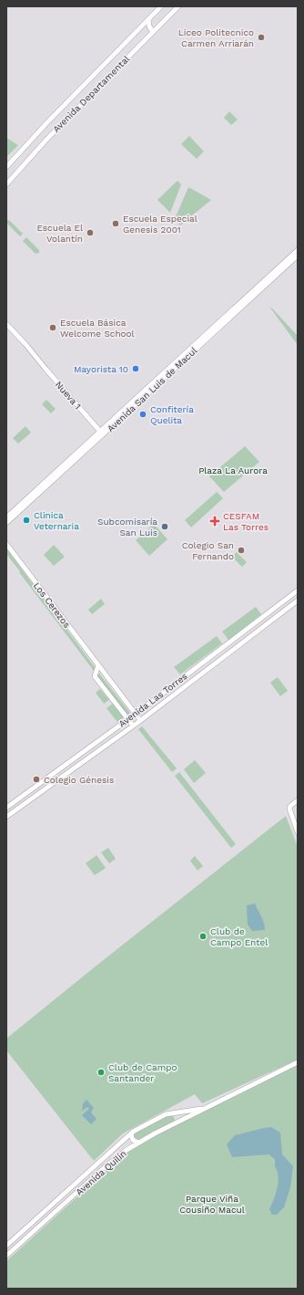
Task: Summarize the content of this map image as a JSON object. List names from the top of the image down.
{
  "streets": {
    "main road": [
      "Avenida Departamental",
      "Avenida San Luis de Macul",
      "Nueva 1",
      "Los Cerezos",
      "Avenida Las Torres",
      "Avenida Quilín"
    ]
  },
  "crossings": [
    ["Avenida San Luis de Macul", "Nueva 1"],
    ["Los Cerezos", "Avenida Las Torres"]
  ],
  "parks": ["Plaza La Aurora", "Parque Viña Cousiño Macul"],
  "places": {
    "other": [
      "Liceo Politecnico Carmen Arriarán",
      "Escuela Especial Genesis 2001",
      "Escuela El Volantín",
      "Escuela Básica Welcome School",
      "Mayorista 10",
      "Confitería Quelita",
      "Clinica Veternaria",
      "Subcomisaría San Luis",
      "Colegio San Fernando",
      "Colegio Génesis",
      "Club de Campo Entel",
      "Club de Campo Santander"
    ],
    "health": ["CESFAM Las Torres"]
  }
}
